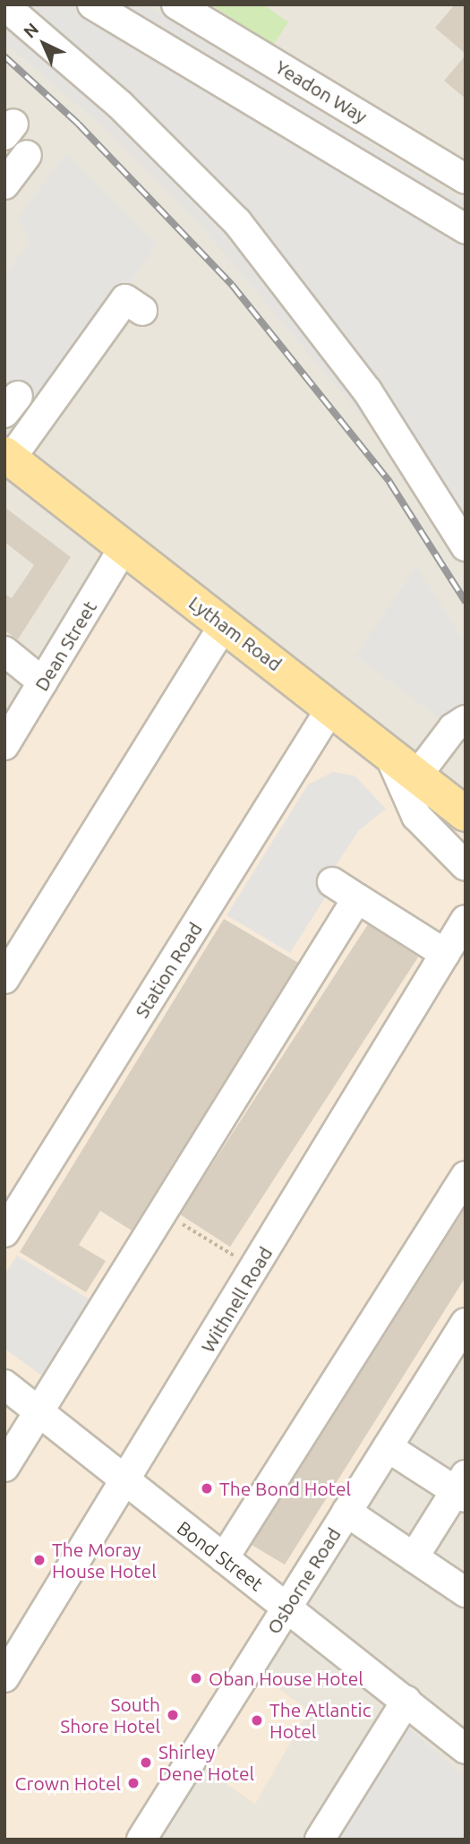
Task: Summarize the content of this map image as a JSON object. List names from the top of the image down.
{
  "streets": {
    "main road": ["Lytham Road"],
    "street": [
      "Yeadon Way",
      "Dean Street",
      "Station Road",
      "Withnell Road",
      "Bond Street",
      "Osborne Road"
    ]
  },
  "crossings": [
    ["Lytham Road", "Dean Street"],
    ["Lytham Road", "Station Road"],
    ["Withnell Road", "Bond Street"],
    ["Bond Street", "Osborne Road"]
  ],
  "places": [
    "The Bond Hotel",
    "The Moray House Hotel",
    "Oban House Hotel",
    "South Shore Hotel",
    "The Atlantic Hotel",
    "Shirley Dene Hotel",
    "Crown Hotel"
  ],
  "north": "top left"
}
